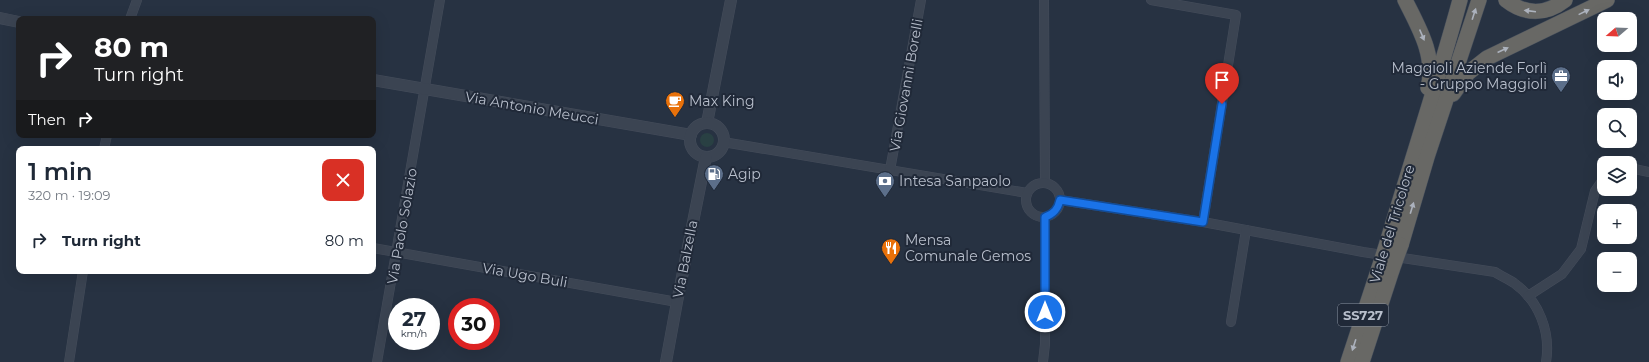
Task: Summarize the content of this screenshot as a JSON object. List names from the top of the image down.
{
  "streets": {
    "highway": ["Viale del Tricolore", "SS727"],
    "street": [
      "Via Giovanni Borelli",
      "Via Antonio Meucci",
      "Via Paolo Solazio",
      "Via Balzella",
      "Via Ugo Buli"
    ]
  },
  "crossings": [
    ["Via Antonio Meucci", "Via Paolo Solazio"],
    ["Via Antonio Meucci", "Via Balzella"],
    ["Via Paolo Solazio", "Via Ugo Buli"],
    ["Via Balzella", "Via Ugo Buli"]
  ],
  "places": {
    "office": ["Maggioli Aziende Forlì - Gruppo Maggioli"],
    "cafe": ["Max King"],
    "fuel station": ["Agip"],
    "bank": ["Intesa Sanpaolo"],
    "restaurant": ["Mensa Comunale Gemos"]
  },
  "north": "left",
  "page": {
    "map_buttons": ["+", "−"],
    "turn": ["80 m", "Turn right"],
    "then": "Then",
    "heading": ["1 min", "320 m · 19:09"],
    "list": [
      {
        "name": "Turn right",
        "value": "80 m"
      }
    ],
    "speed": "27 km/h",
    "limit": "30"
  }
}
